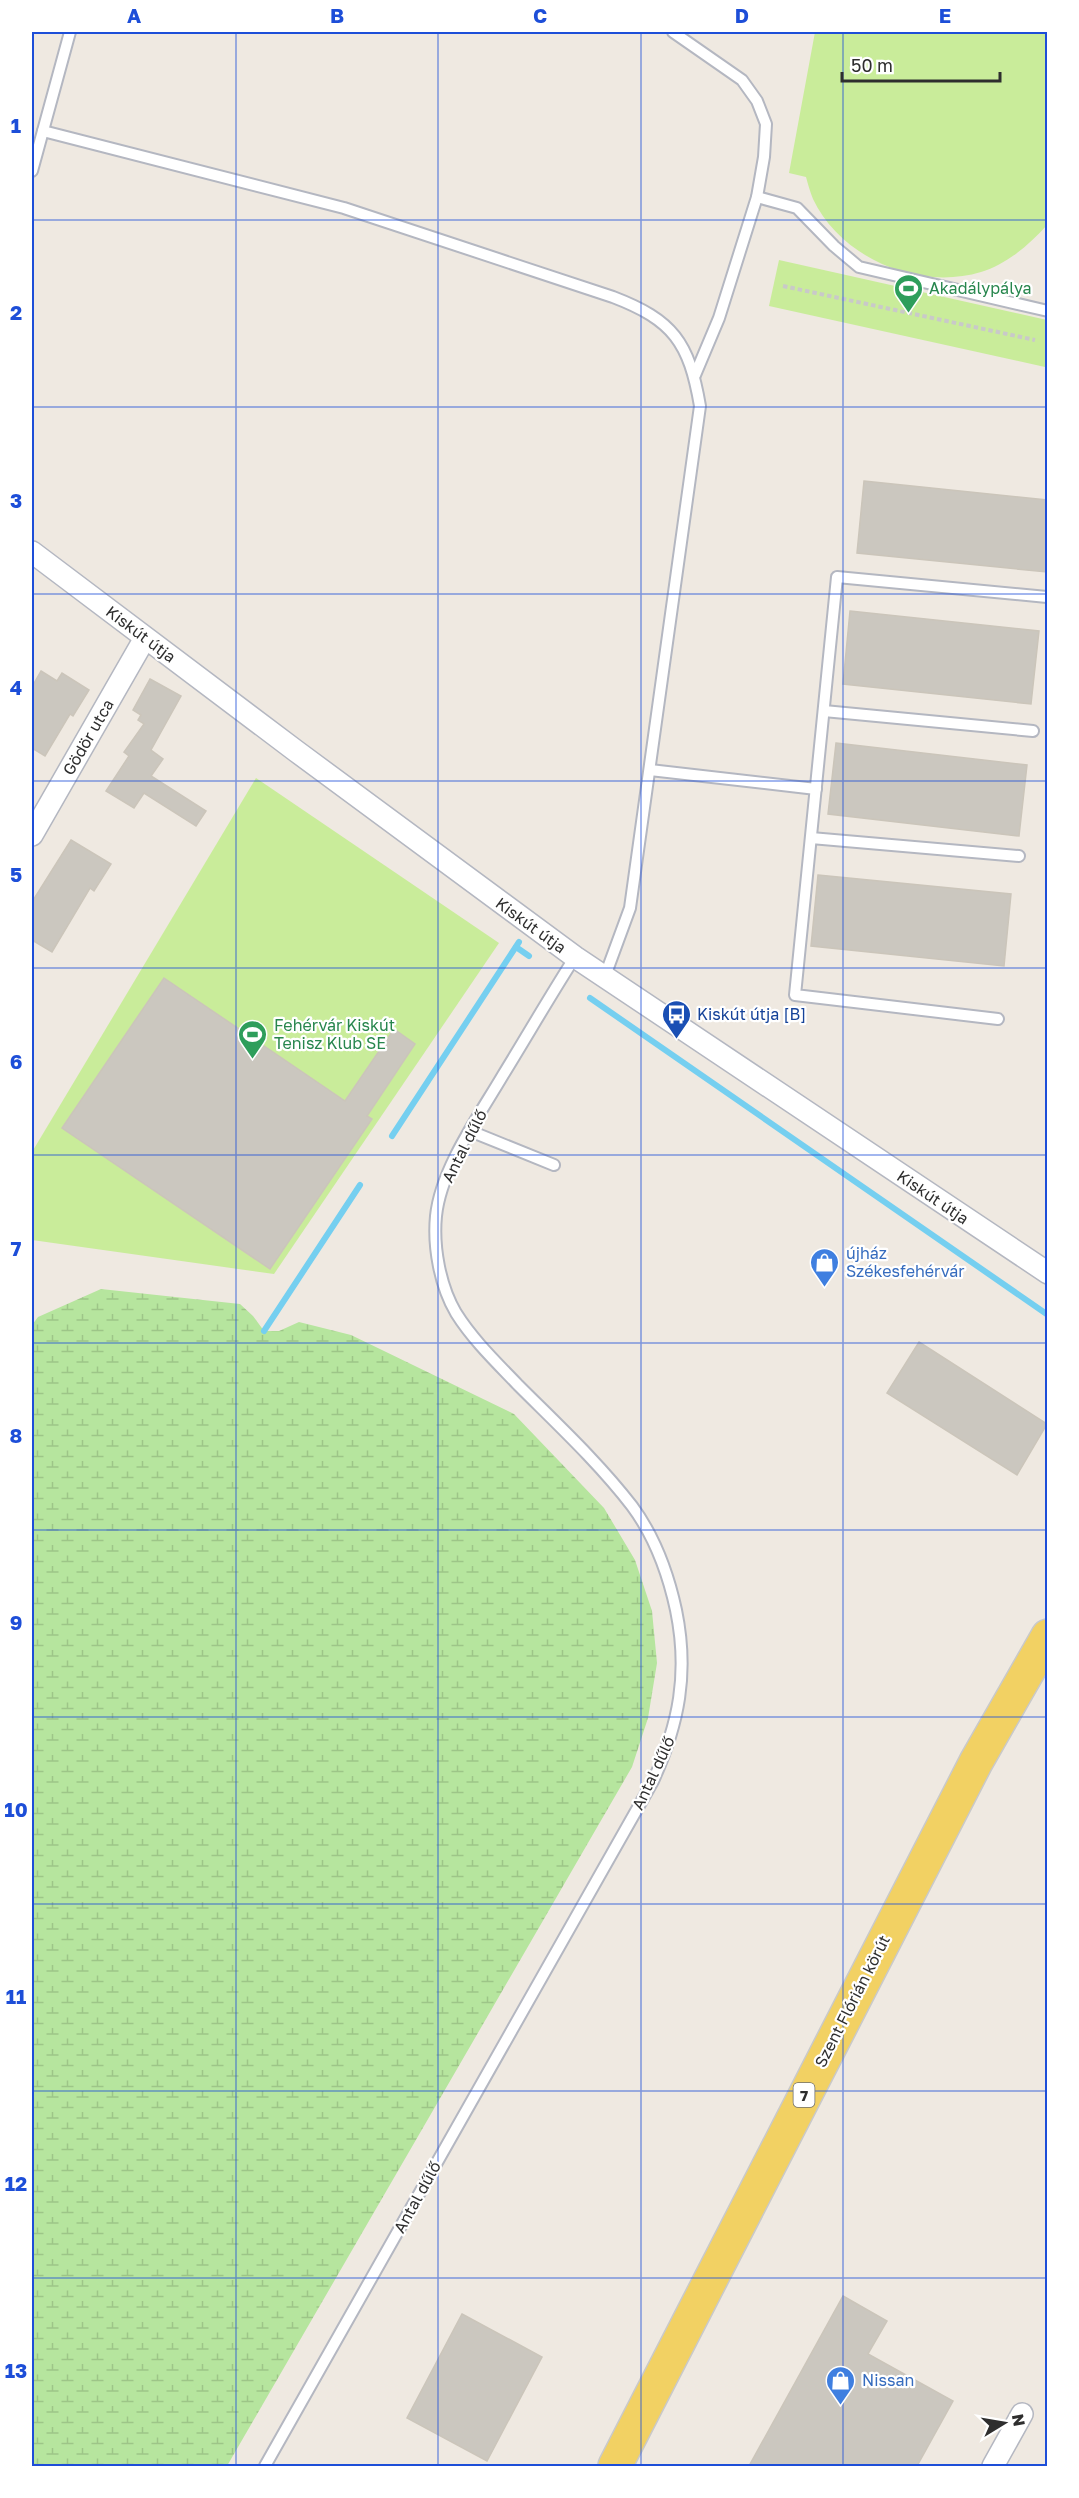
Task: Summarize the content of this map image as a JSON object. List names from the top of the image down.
{
  "streets": {
    "main road": ["Szent Flórián körút", "7"],
    "street": ["Kiskút útja", "Gödör utca"],
    "lane": ["Antal dűlő"]
  },
  "crossings": [
    ["Kiskút útja", "Gödör utca"],
    ["Kiskút útja", "Antal dűlő"]
  ],
  "places": {
    "sports": ["Akadálypálya", "Fehérvár Kiskút Tenisz Klub SE"],
    "bus stop": ["Kiskút útja [B]"],
    "shop": ["újház Székesfehérvár", "Nissan"]
  },
  "scale_bar": "50 m",
  "north": "right",
  "grid": {
    "columns": [
      "A",
      "B",
      "C",
      "D",
      "E"
    ],
    "rows": [
      "1",
      "2",
      "3",
      "4",
      "5",
      "6",
      "7",
      "8",
      "9",
      "10",
      "11",
      "12",
      "13"
    ]
  }
}
